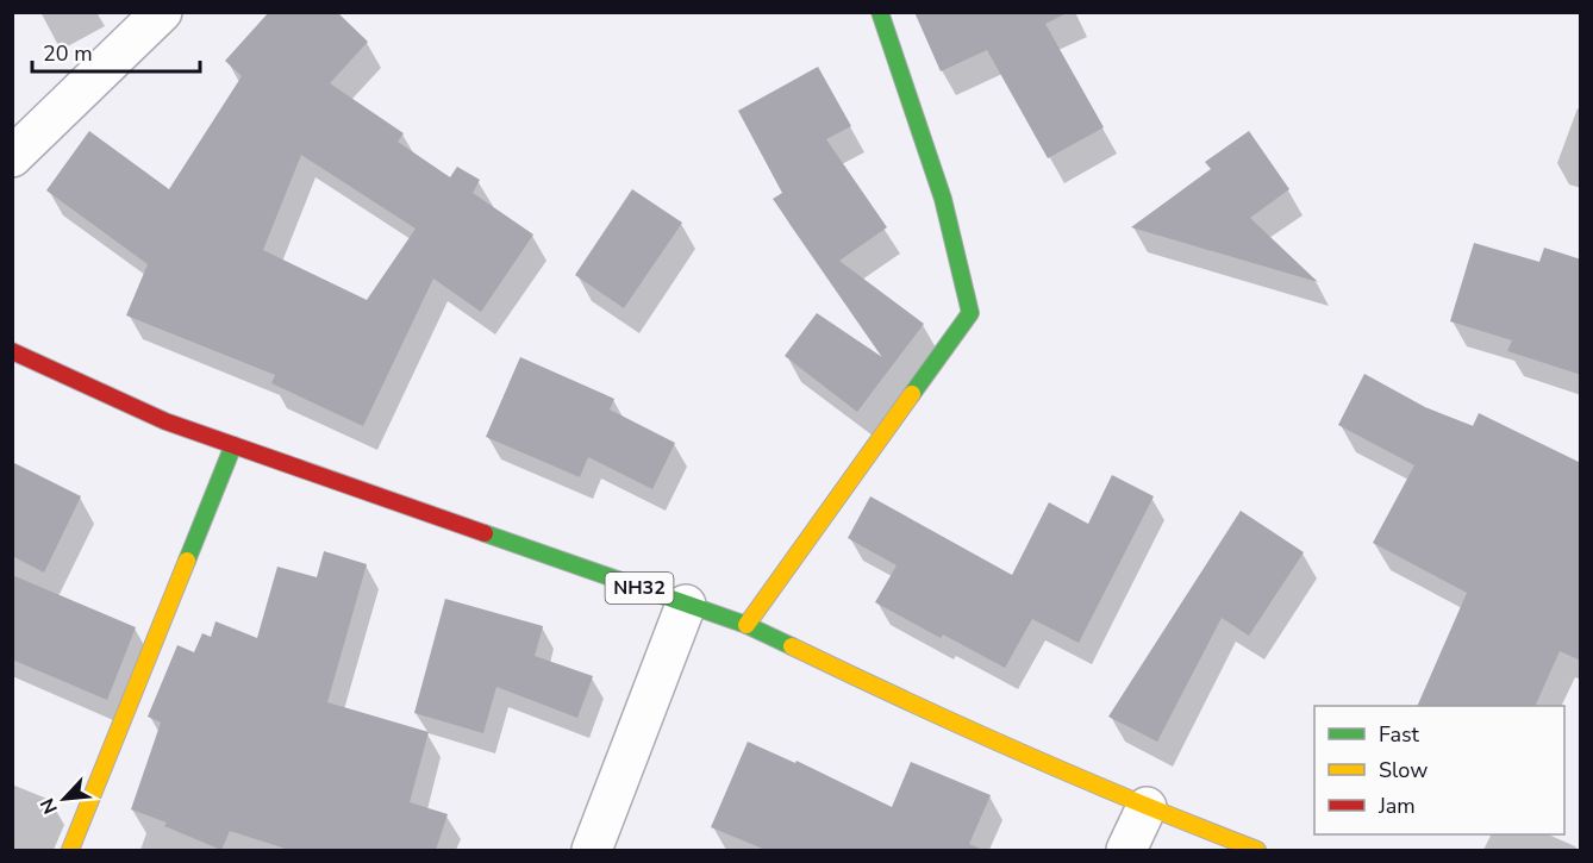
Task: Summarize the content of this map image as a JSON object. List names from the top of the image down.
{
  "streets": {
    "main road": ["NH32"]
  },
  "legend": ["Fast", "Slow", "Jam"],
  "scale_bar": "20 m",
  "north": "bottom left"
}
